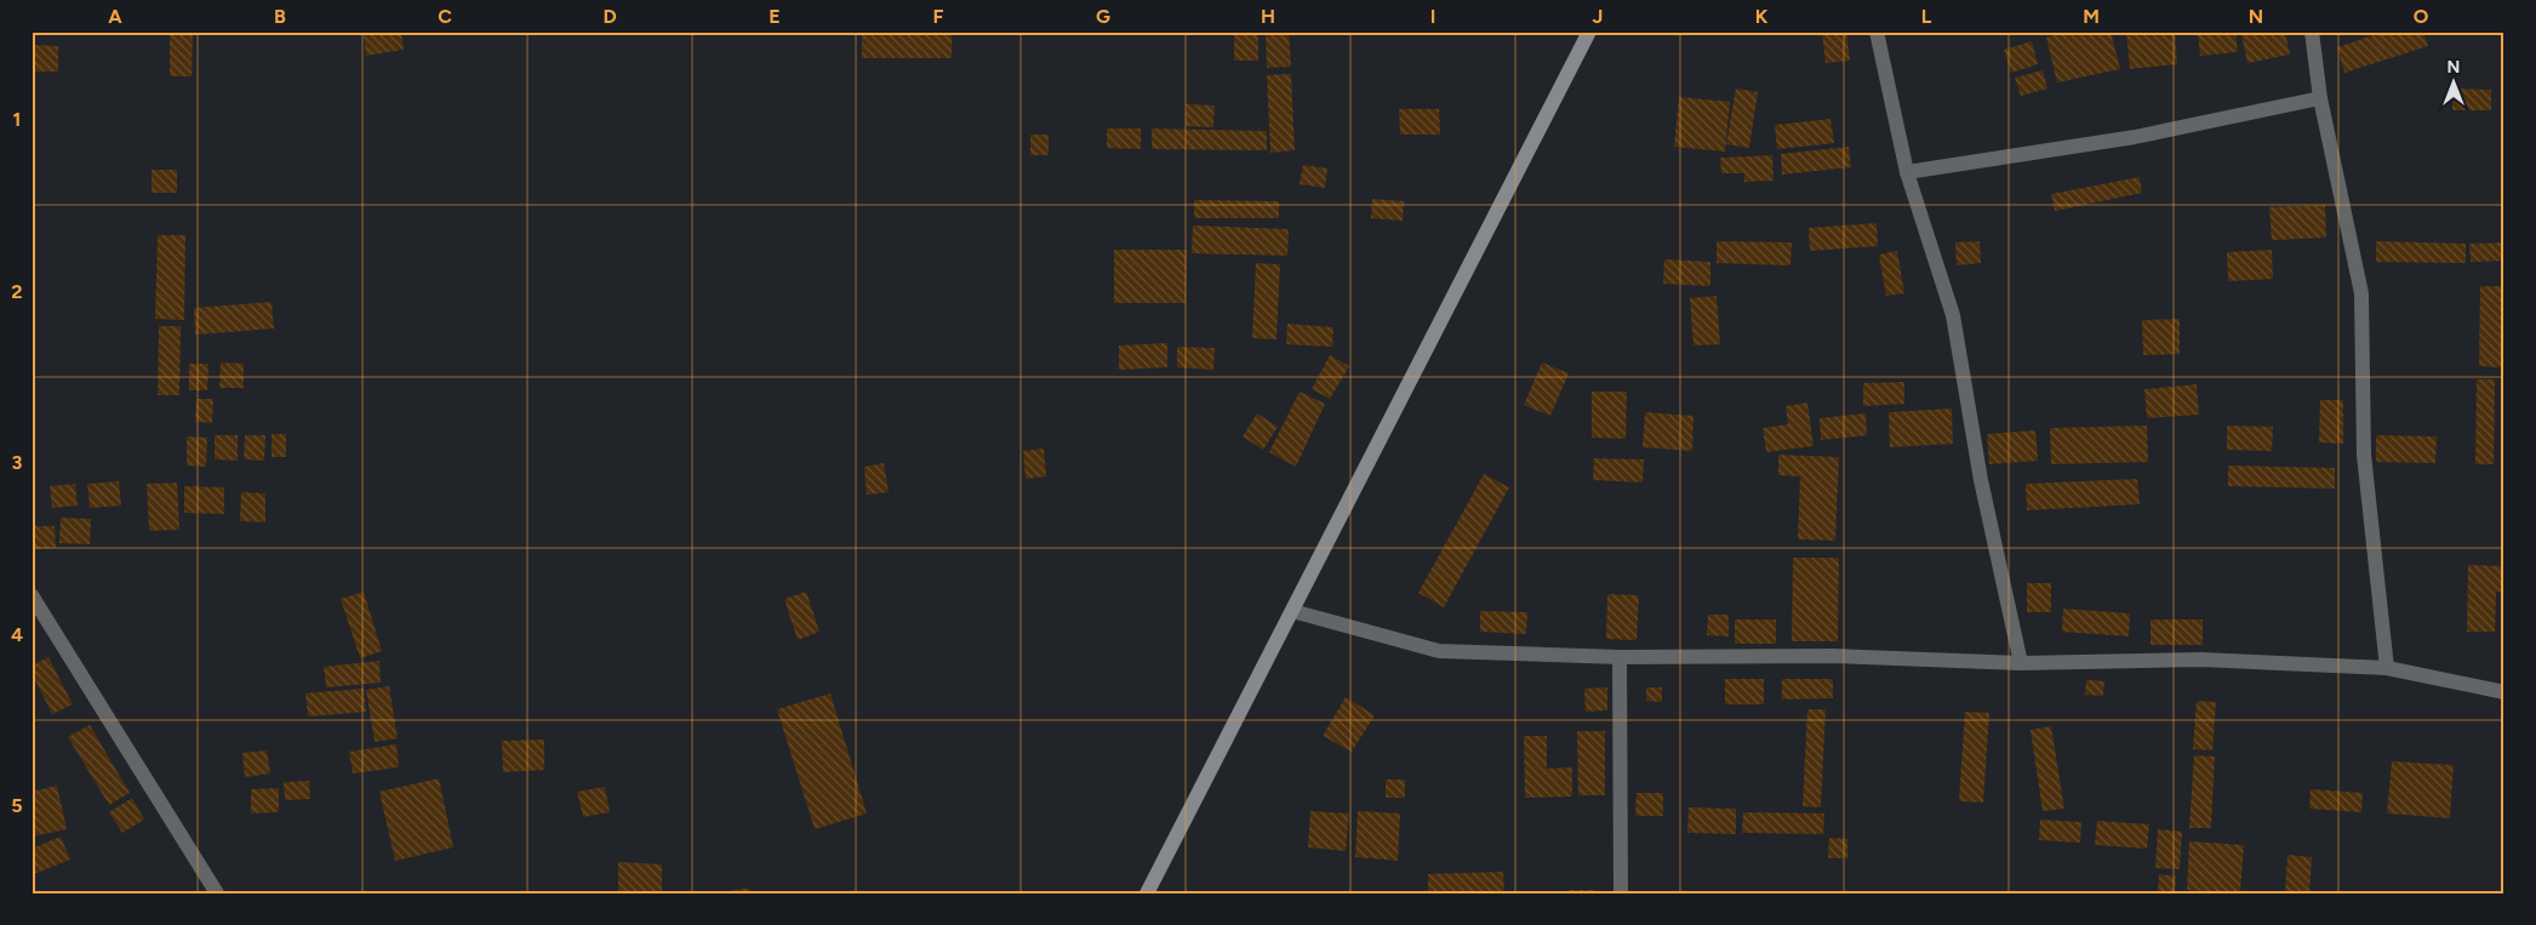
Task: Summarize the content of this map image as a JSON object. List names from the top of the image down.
{
  "north": "top",
  "grid": {
    "columns": [
      "A",
      "B",
      "C",
      "D",
      "E",
      "F",
      "G",
      "H",
      "I",
      "J",
      "K",
      "L",
      "M",
      "N",
      "O"
    ],
    "rows": [
      "1",
      "2",
      "3",
      "4",
      "5"
    ]
  }
}
